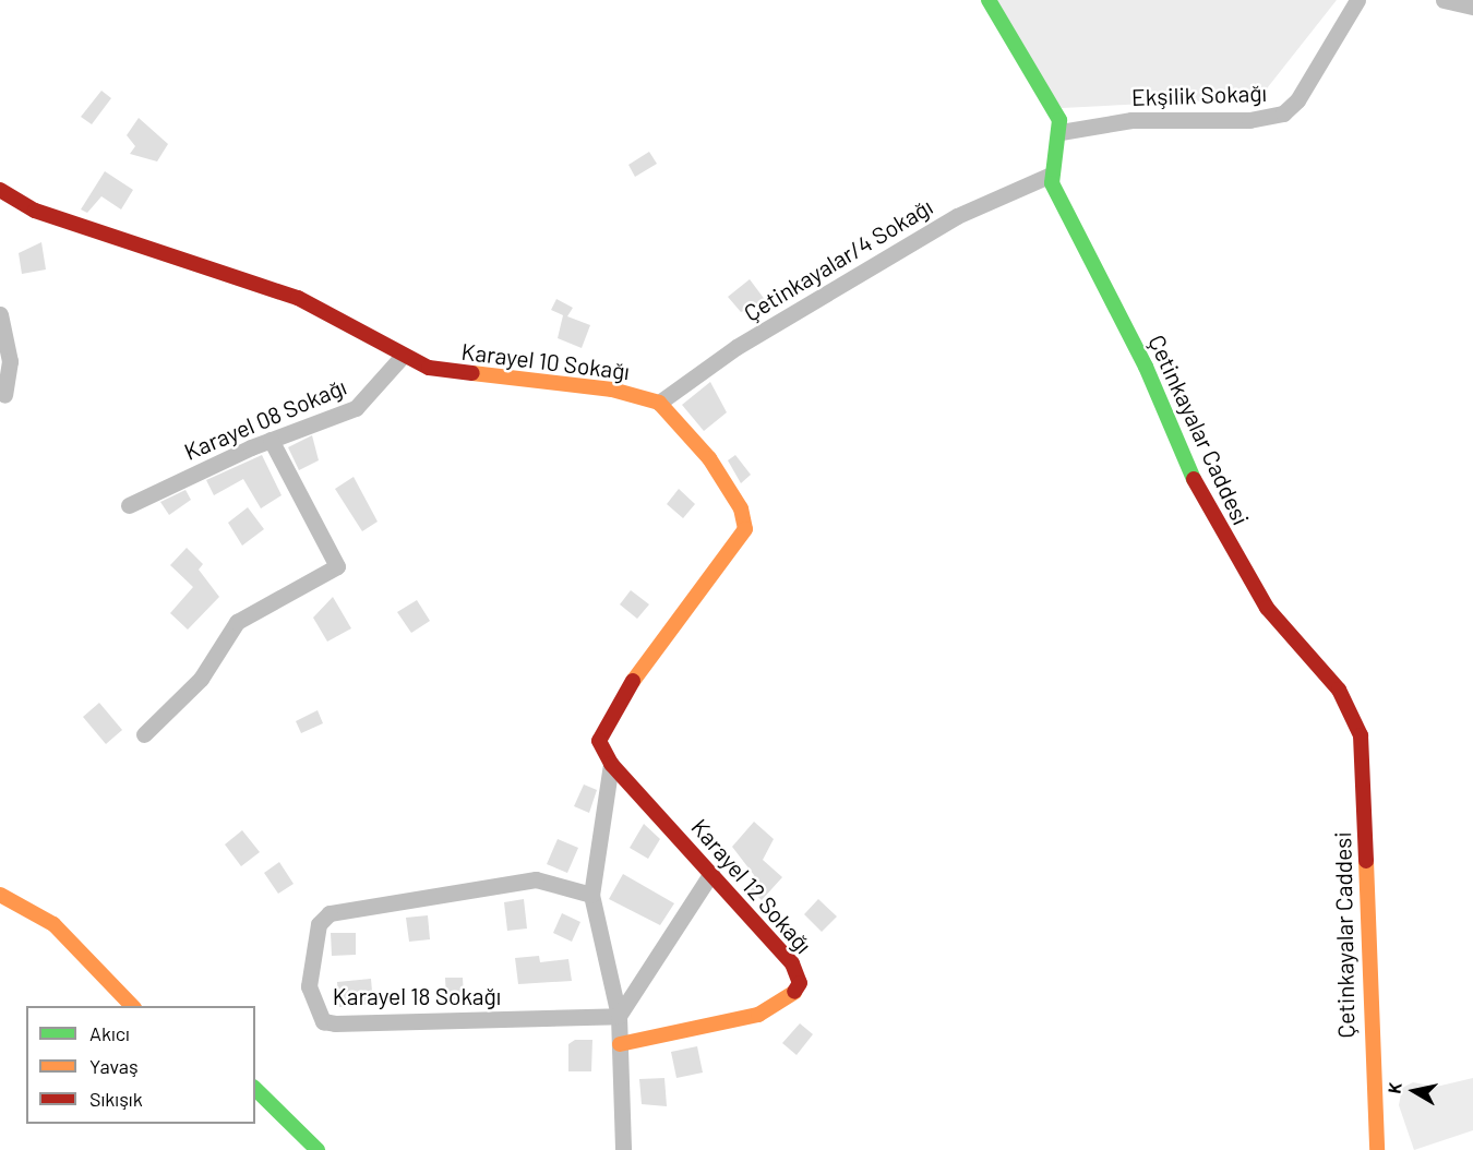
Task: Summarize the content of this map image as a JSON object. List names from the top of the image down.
{
  "streets": {
    "street": [
      "Ekşilik Sokağı",
      "Çetinkayalar/4 Sokağı",
      "Karayel 10 Sokağı",
      "Karayel 08 Sokağı",
      "Çetinkayalar Caddesi",
      "Karayel 12 Sokağı",
      "Karayel 18 Sokağı"
    ]
  },
  "crossings": [
    ["Çetinkayalar/4 Sokağı", "Karayel 10 Sokağı"],
    ["Çetinkayalar/4 Sokağı", "Çetinkayalar Caddesi"],
    ["Karayel 10 Sokağı", "Karayel 08 Sokağı"]
  ],
  "legend": ["Akıcı", "Yavaş", "Sıkışık"],
  "north": "left"
}
